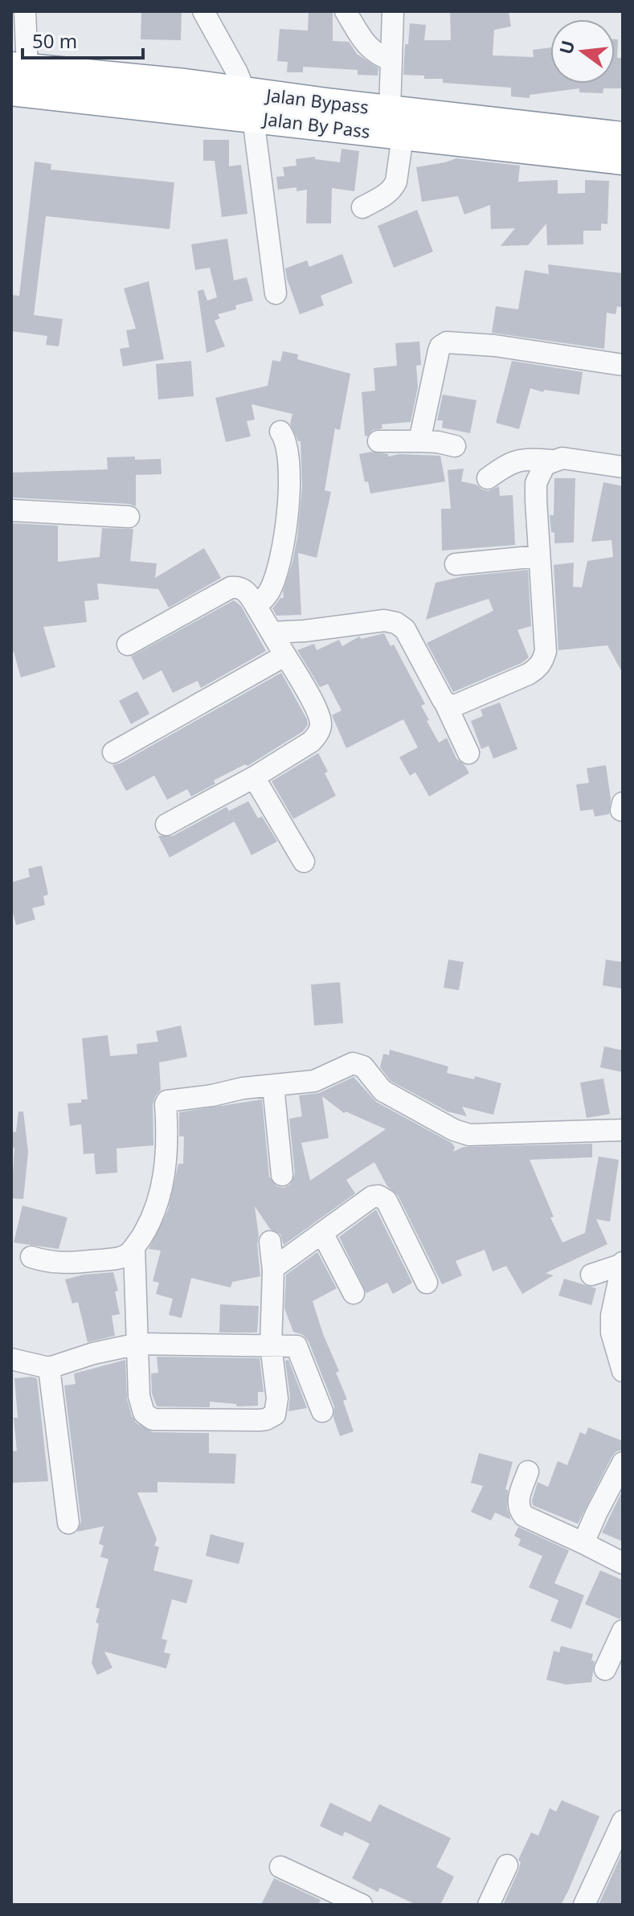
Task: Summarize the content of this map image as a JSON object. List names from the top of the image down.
{
  "streets": {
    "highway": ["Jalan Bypass", "Jalan By Pass"]
  },
  "crossings": [
    ["Jalan Bypass", "Jalan By Pass"]
  ],
  "scale_bar": "50 m",
  "north": "left"
}
